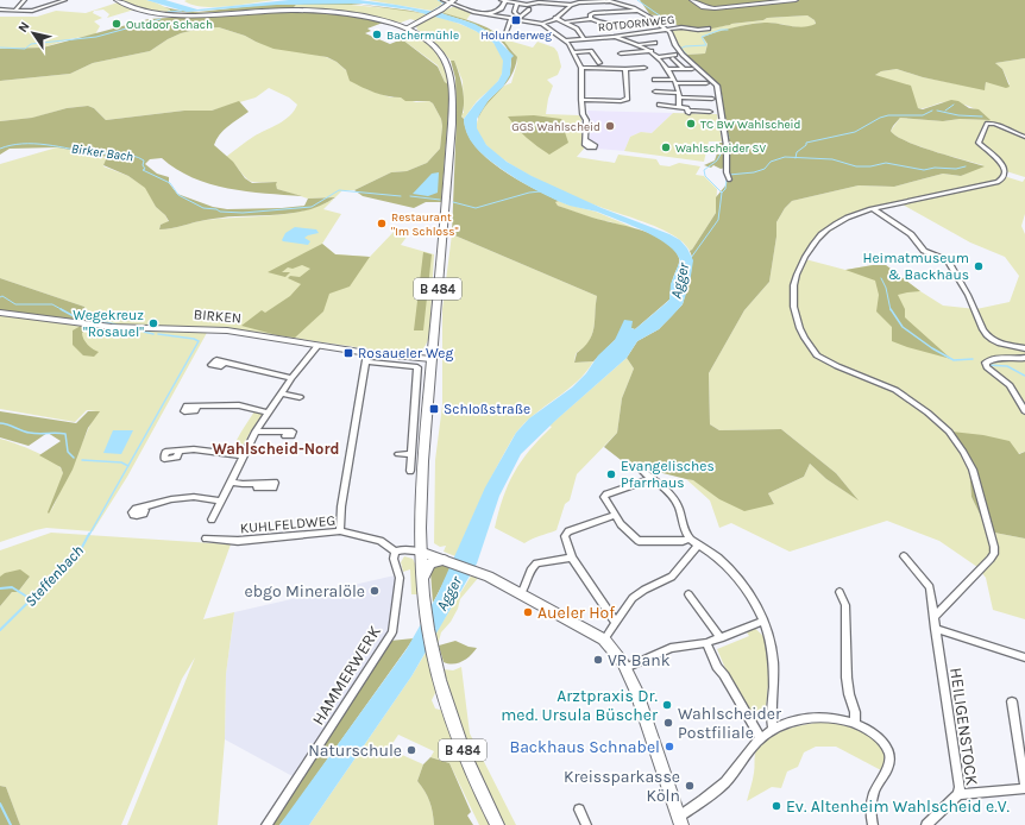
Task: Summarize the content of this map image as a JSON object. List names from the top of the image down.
{
  "streets": {
    "main road": ["B 484", "BIRKEN"],
    "street": [
      "ROTDORNWEG",
      "KUHLFELDWEG",
      "HAMMERWERK",
      "HEILIGENSTOCK"
    ]
  },
  "crossings": [
    ["B 484", "BIRKEN"],
    ["KUHLFELDWEG", "HAMMERWERK"]
  ],
  "districts": ["Wahlscheid-Nord"],
  "water": ["Birker Bach", "Agger", "Steffenbach"],
  "places": {
    "transit": ["Holunderweg", "Rosaueler Weg", "Schloßstraße"],
    "other": [
      "Outdoor Schach",
      "Bachermühle",
      "TC BW Wahlscheid",
      "GGS Wahlscheid",
      "Wahlscheider SV",
      "Restaurant \"Im Schloss\"",
      "Heimatmuseum & Backhaus",
      "Wegekreuz \"Rosauel\"",
      "Evangelisches Pfarrhaus",
      "ebgo Mineralöle",
      "Aueler Hof",
      "VR Bank",
      "Arztpraxis Dr. med. Ursula Büscher",
      "Wahlscheider Postfiliale",
      "Backhaus Schnabel",
      "Naturschule",
      "Kreissparkasse Köln",
      "Ev. Altenheim Wahlscheid e.V."
    ]
  },
  "north": "top left"
}
